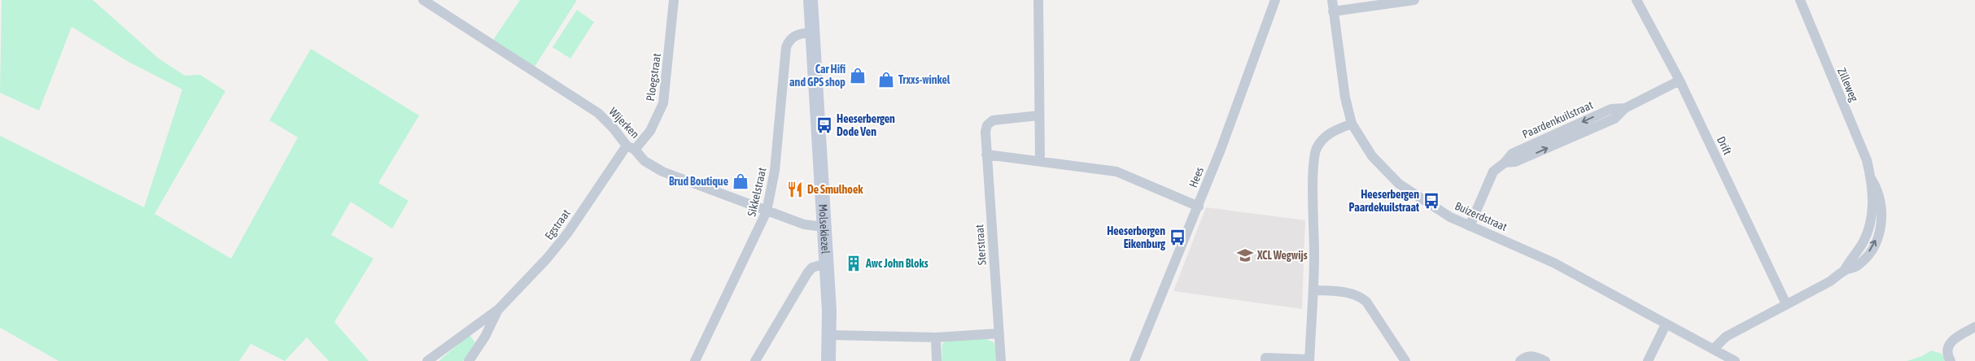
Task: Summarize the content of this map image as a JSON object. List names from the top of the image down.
{
  "streets": {
    "main road": ["Molsekiezel"],
    "street": [
      "Ploegstraat",
      "Zilleweg",
      "Paardenkuilstraat",
      "Wijerken",
      "Drift",
      "Hees",
      "Sikkelstraat",
      "Buizerdstraat",
      "Egstraat",
      "Sterstraat"
    ]
  },
  "crossings": [
    ["Ploegstraat", "Wijerken"],
    ["Ploegstraat", "Egstraat"],
    ["Zilleweg", "Drift"],
    ["Zilleweg", "Buizerdstraat"],
    ["Paardenkuilstraat", "Drift"],
    ["Paardenkuilstraat", "Buizerdstraat"],
    ["Wijerken", "Sikkelstraat"],
    ["Wijerken", "Egstraat"],
    ["Wijerken", "Molsekiezel"],
    ["Sikkelstraat", "Molsekiezel"]
  ],
  "places": {
    "shop": ["Car Hifi and GPS shop", "Trxxs-winkel", "Brud Boutique"],
    "bus stop": ["Heeserbergen Dode Ven", "Heeserbergen Paardekuilstraat", "Heeserbergen Eikenburg"],
    "restaurant": ["De Smulhoek"],
    "school or university": ["XCL Wegwijs"],
    "building": ["Awc John Bloks"]
  }
}
